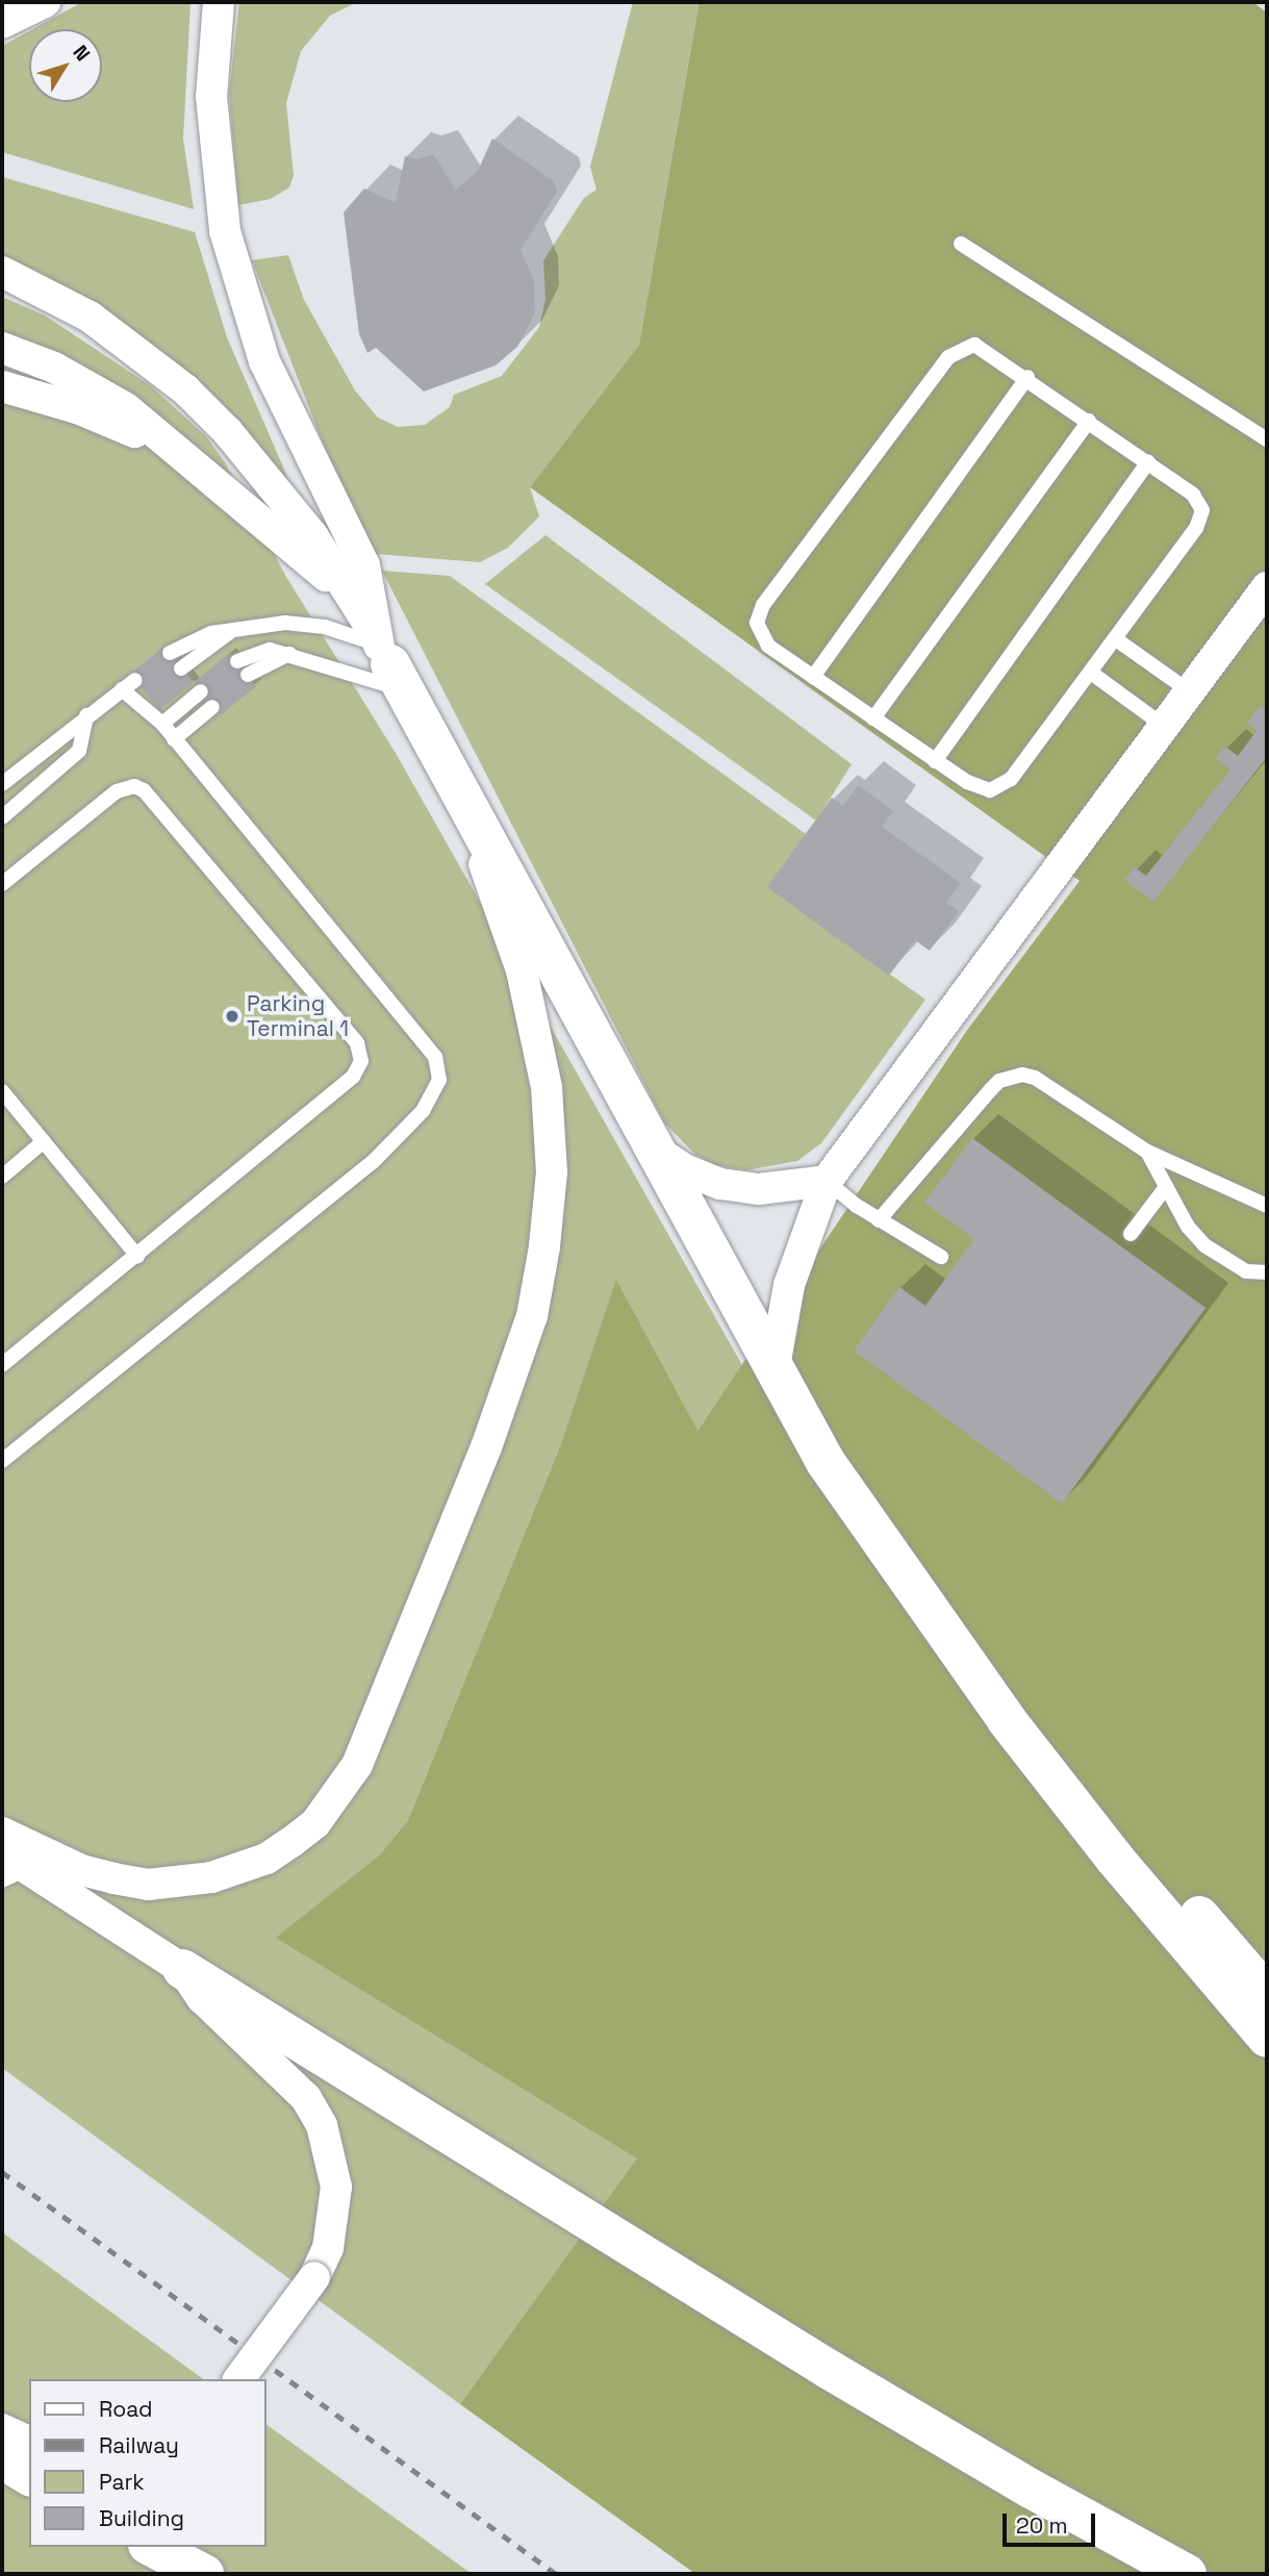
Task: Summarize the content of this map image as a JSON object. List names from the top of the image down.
{
  "places": ["Parking Terminal 1"],
  "legend": [
    "Road",
    "Railway",
    "Park",
    "Building"
  ],
  "scale_bar": "20 m",
  "north": "top right"
}
